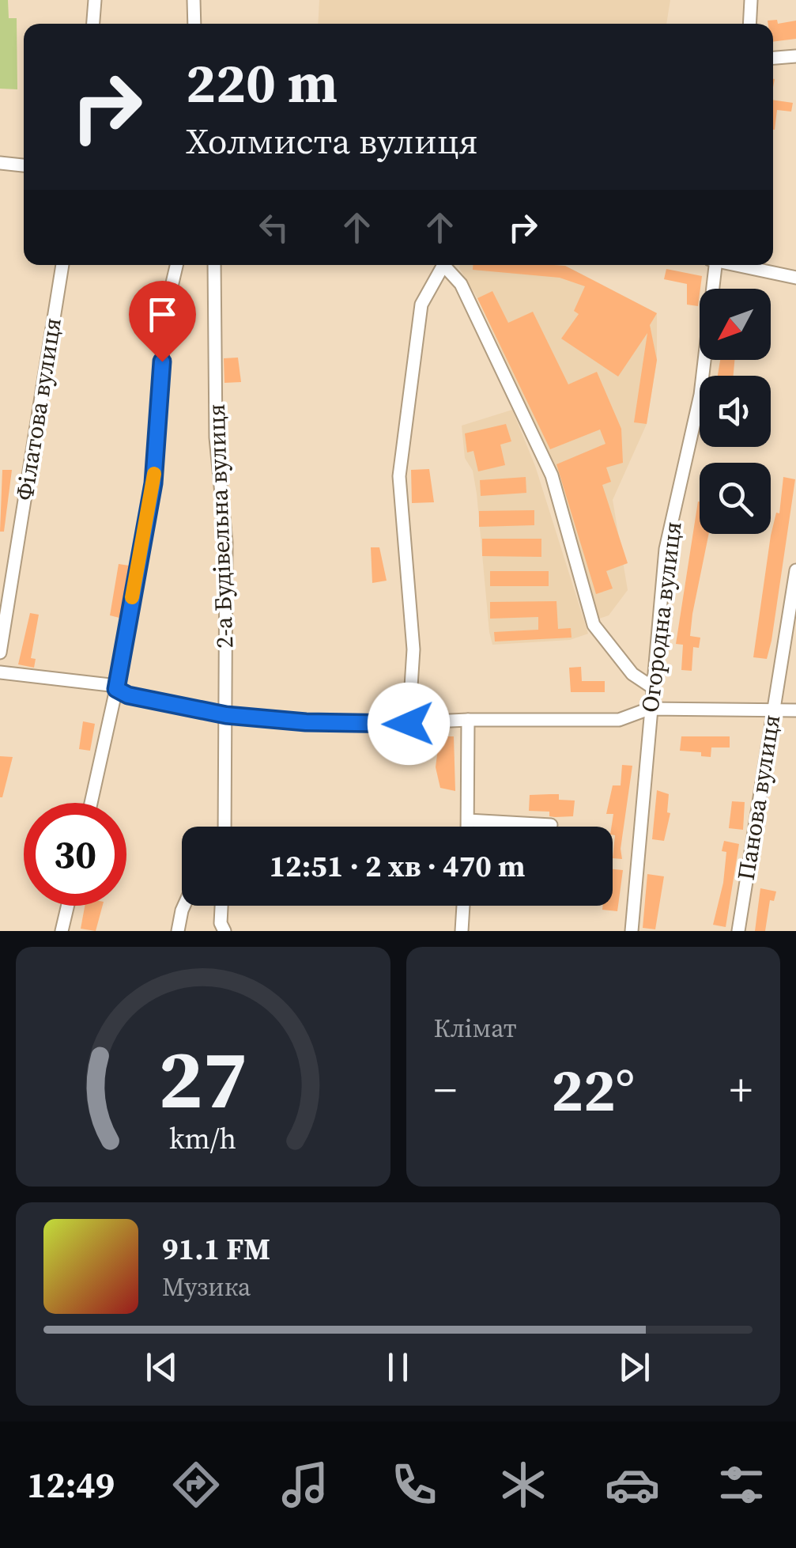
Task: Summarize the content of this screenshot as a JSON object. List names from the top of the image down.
{
  "streets": {
    "street": [
      "Філатова вулиця",
      "2-а Будівельна вулиця",
      "Огородна вулиця",
      "Панова вулиця"
    ]
  },
  "north": "bottom left",
  "page": {
    "turn": ["220 m", "Холмиста вулиця"],
    "limit": "30",
    "trip": "12:51 · 2 хв · 470 m",
    "tile": "Клімат",
    "heat": ["−", "22°", "+"],
    "song": ["91.1 FM", "Музика"],
    "tabs": "12:49",
    "gauge": ["27", "km/h"]
  }
}
